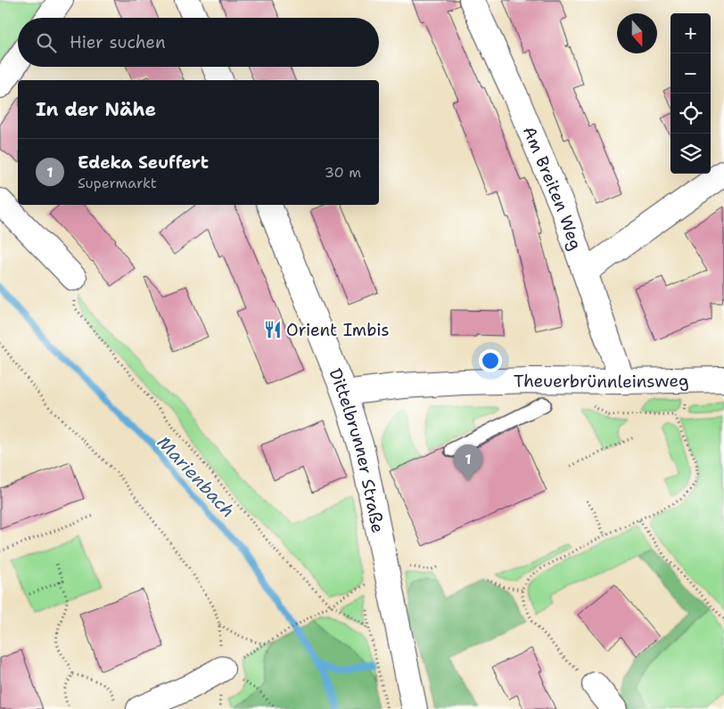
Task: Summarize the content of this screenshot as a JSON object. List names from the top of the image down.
{
  "streets": {
    "street": ["Am Breiten Weg", "Theuerbrünnleinsweg", "Dittelbrunner Straße"]
  },
  "crossings": [
    ["Am Breiten Weg", "Theuerbrünnleinsweg"],
    ["Theuerbrünnleinsweg", "Dittelbrunner Straße"]
  ],
  "water": ["Marienbach"],
  "places": {
    "restaurant": ["Orient Imbis"]
  },
  "north": "bottom",
  "page": {
    "map_buttons": ["+", "−"],
    "search": "Hier suchen",
    "heading": "In der Nähe",
    "list": [
      {
        "mark": "1",
        "name": "Edeka Seuffert",
        "note": "Supermarkt",
        "value": "30 m"
      }
    ],
    "pins": "1"
  }
}
